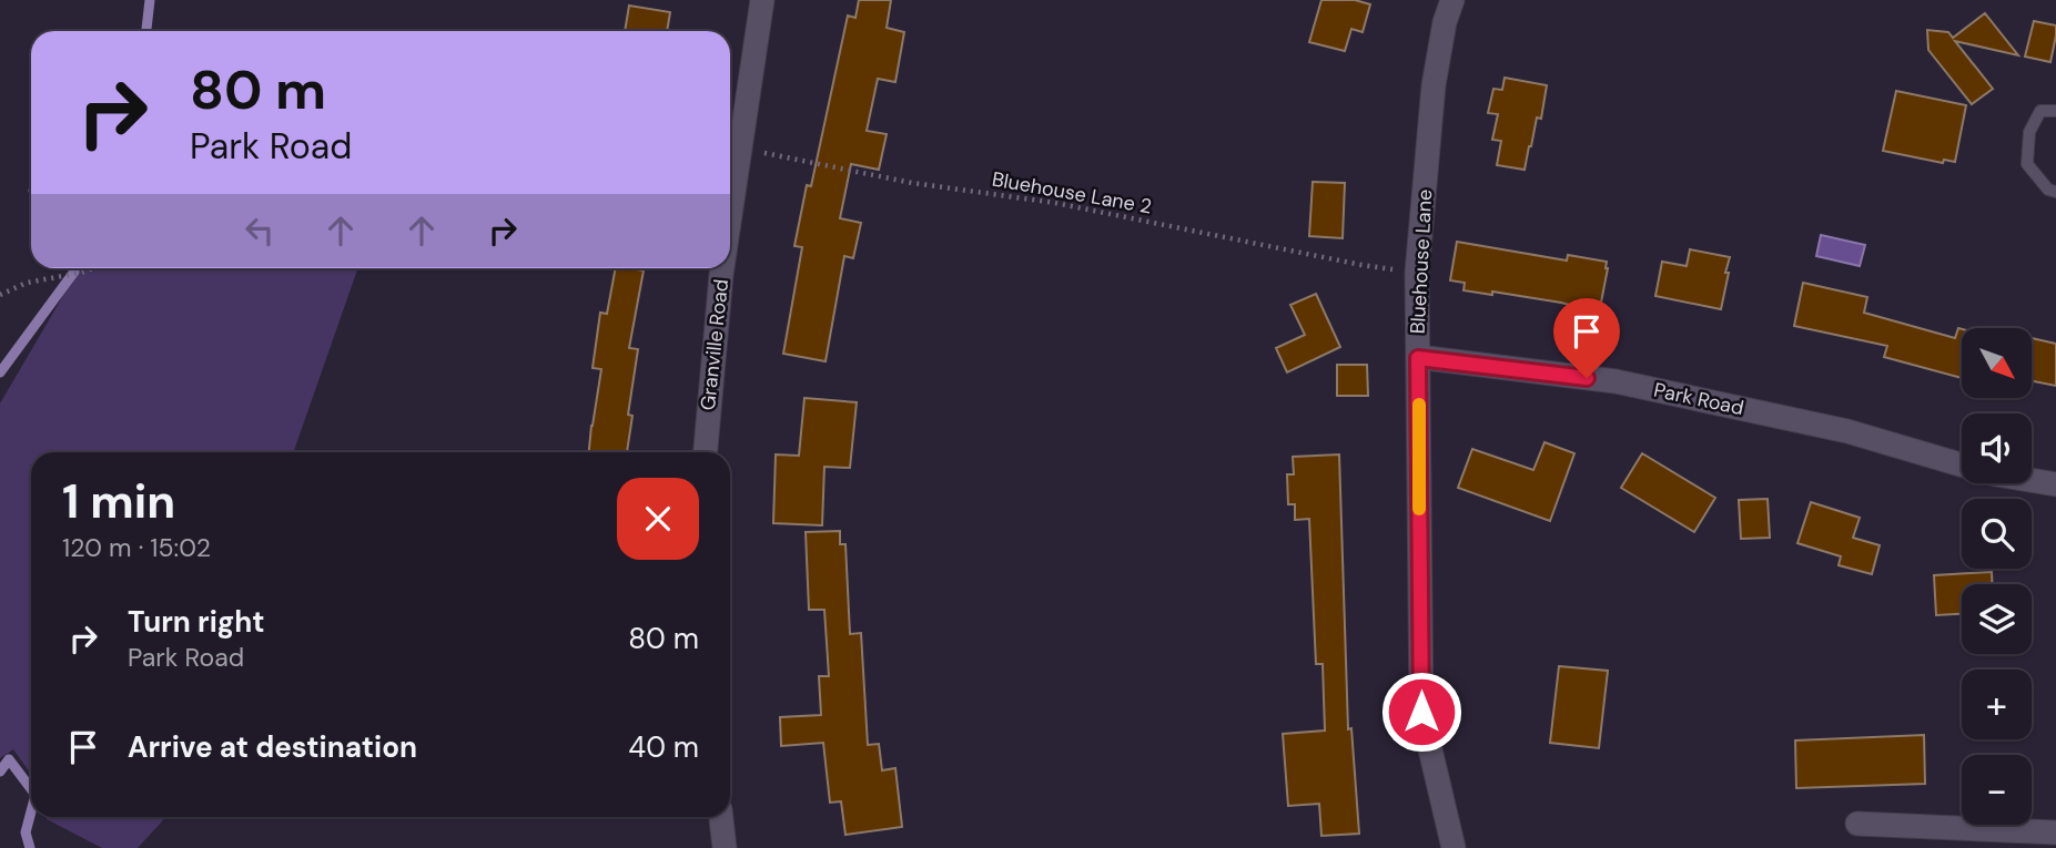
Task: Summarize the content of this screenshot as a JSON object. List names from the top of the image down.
{
  "streets": {
    "street": ["Bluehouse Lane", "Granville Road", "Park Road"],
    "path": ["Bluehouse Lane 2"]
  },
  "crossings": [
    ["Bluehouse Lane 2", "Bluehouse Lane"],
    ["Bluehouse Lane 2", "Granville Road"],
    ["Bluehouse Lane", "Park Road"]
  ],
  "north": "bottom right",
  "page": {
    "turn": ["80 m", "Park Road"],
    "map_buttons": ["+", "−"],
    "heading": ["1 min", "120 m · 15:02"],
    "list": [
      {
        "name": "Turn right",
        "note": "Park Road",
        "value": "80 m"
      },
      {
        "name": "Arrive at destination",
        "value": "40 m"
      }
    ]
  }
}
